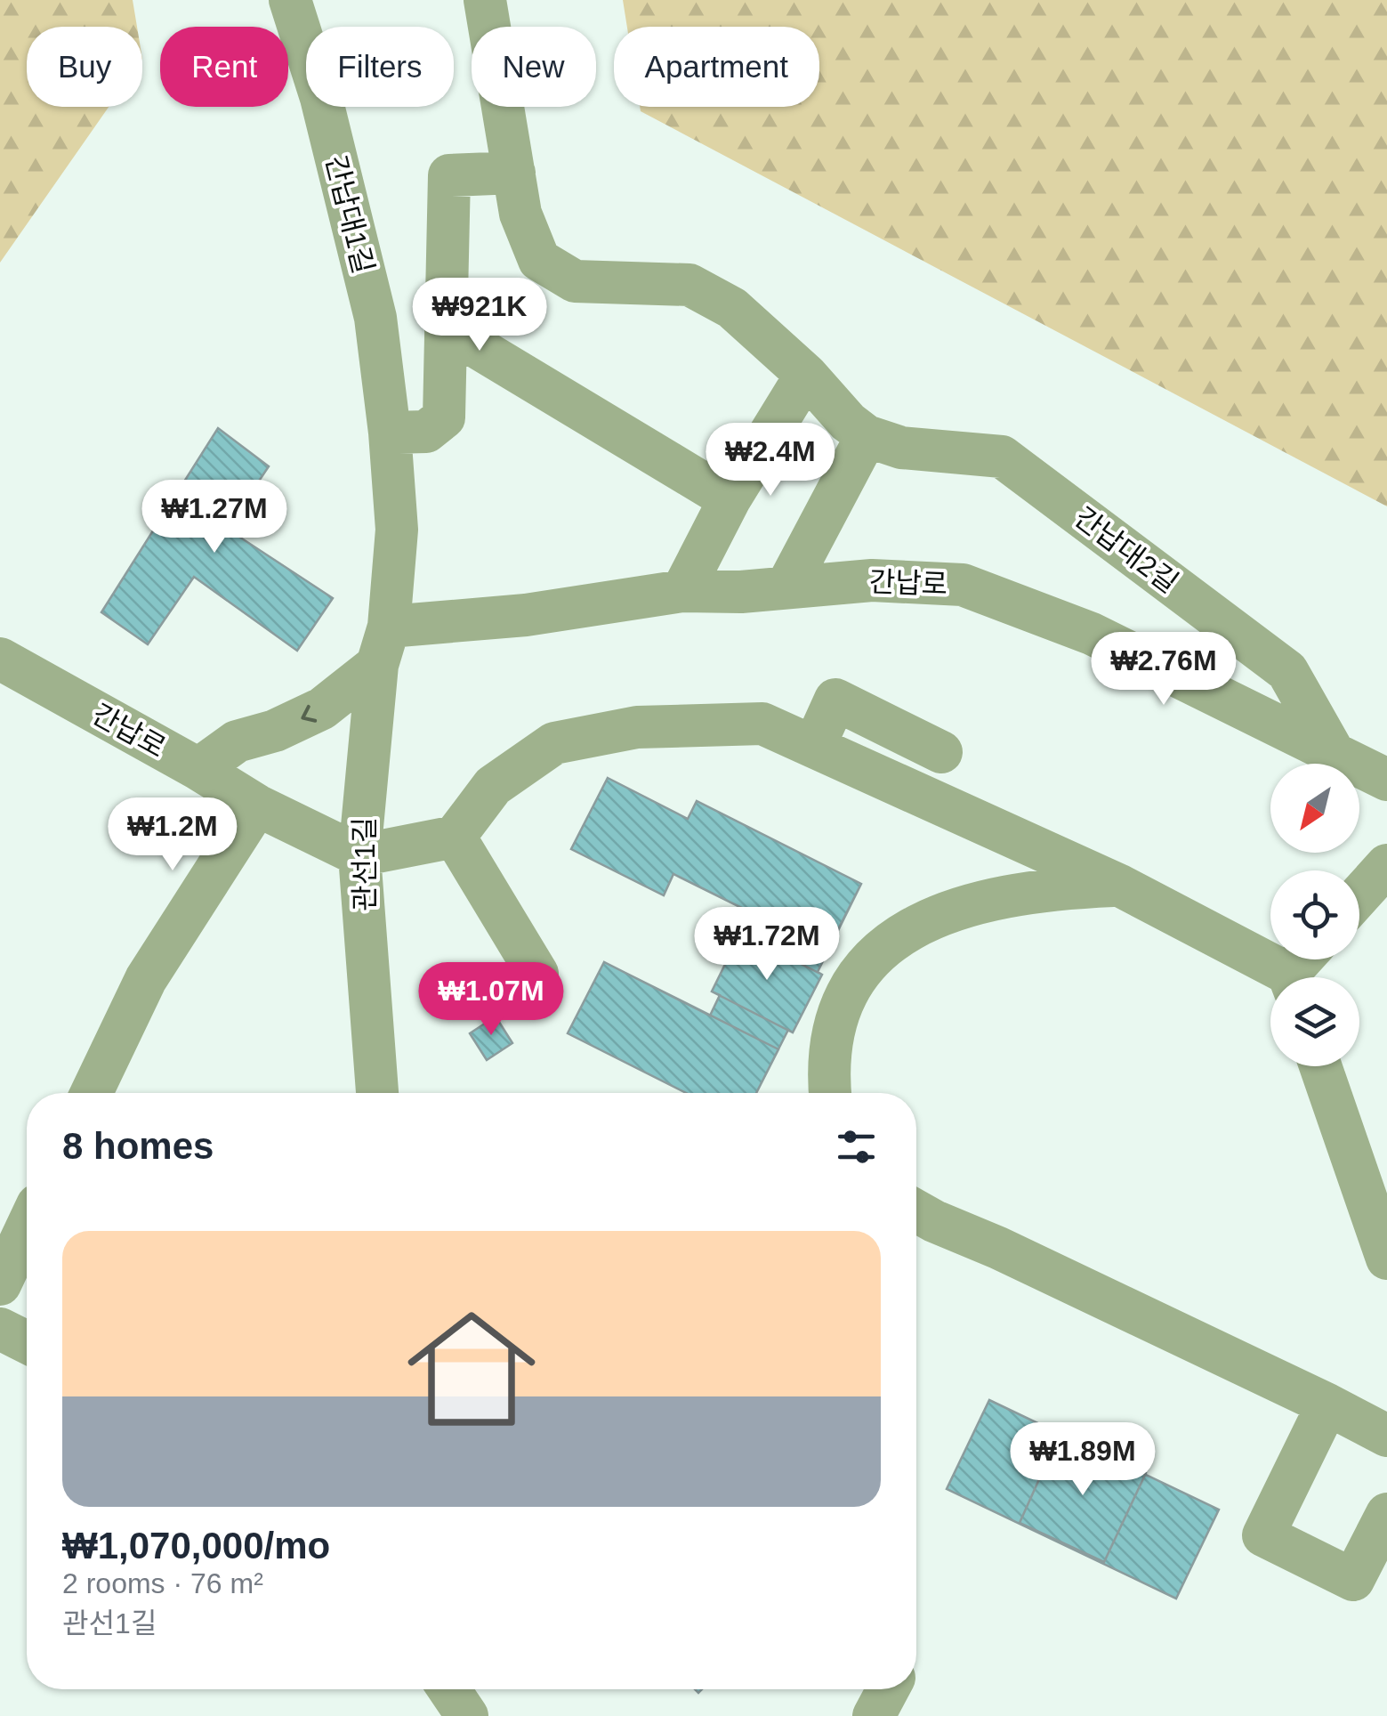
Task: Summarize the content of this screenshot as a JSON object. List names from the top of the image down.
{
  "streets": {
    "street": [
      "간납대1길",
      "간납대2길",
      "간납로",
      "관선1길"
    ]
  },
  "crossings": [
    ["간납대1길", "간납로"],
    ["간납대1길", "관선1길"],
    ["간납대2길", "간납로"],
    ["간납로", "관선1길"]
  ],
  "north": "bottom left",
  "page": {
    "chip": [
      "Buy",
      "Rent",
      "Filters",
      "New",
      "Apartment"
    ],
    "price": [
      "₩921K",
      "₩2.4M",
      "₩1.27M",
      "₩2.76M",
      "₩1.2M",
      "₩1.72M",
      "₩1.07M",
      "₩1.89M"
    ],
    "heading": "8 homes",
    "list": [
      {
        "name": "₩1,070,000/mo",
        "note": "2 rooms · 76 m² · 관선1길"
      }
    ]
  }
}
